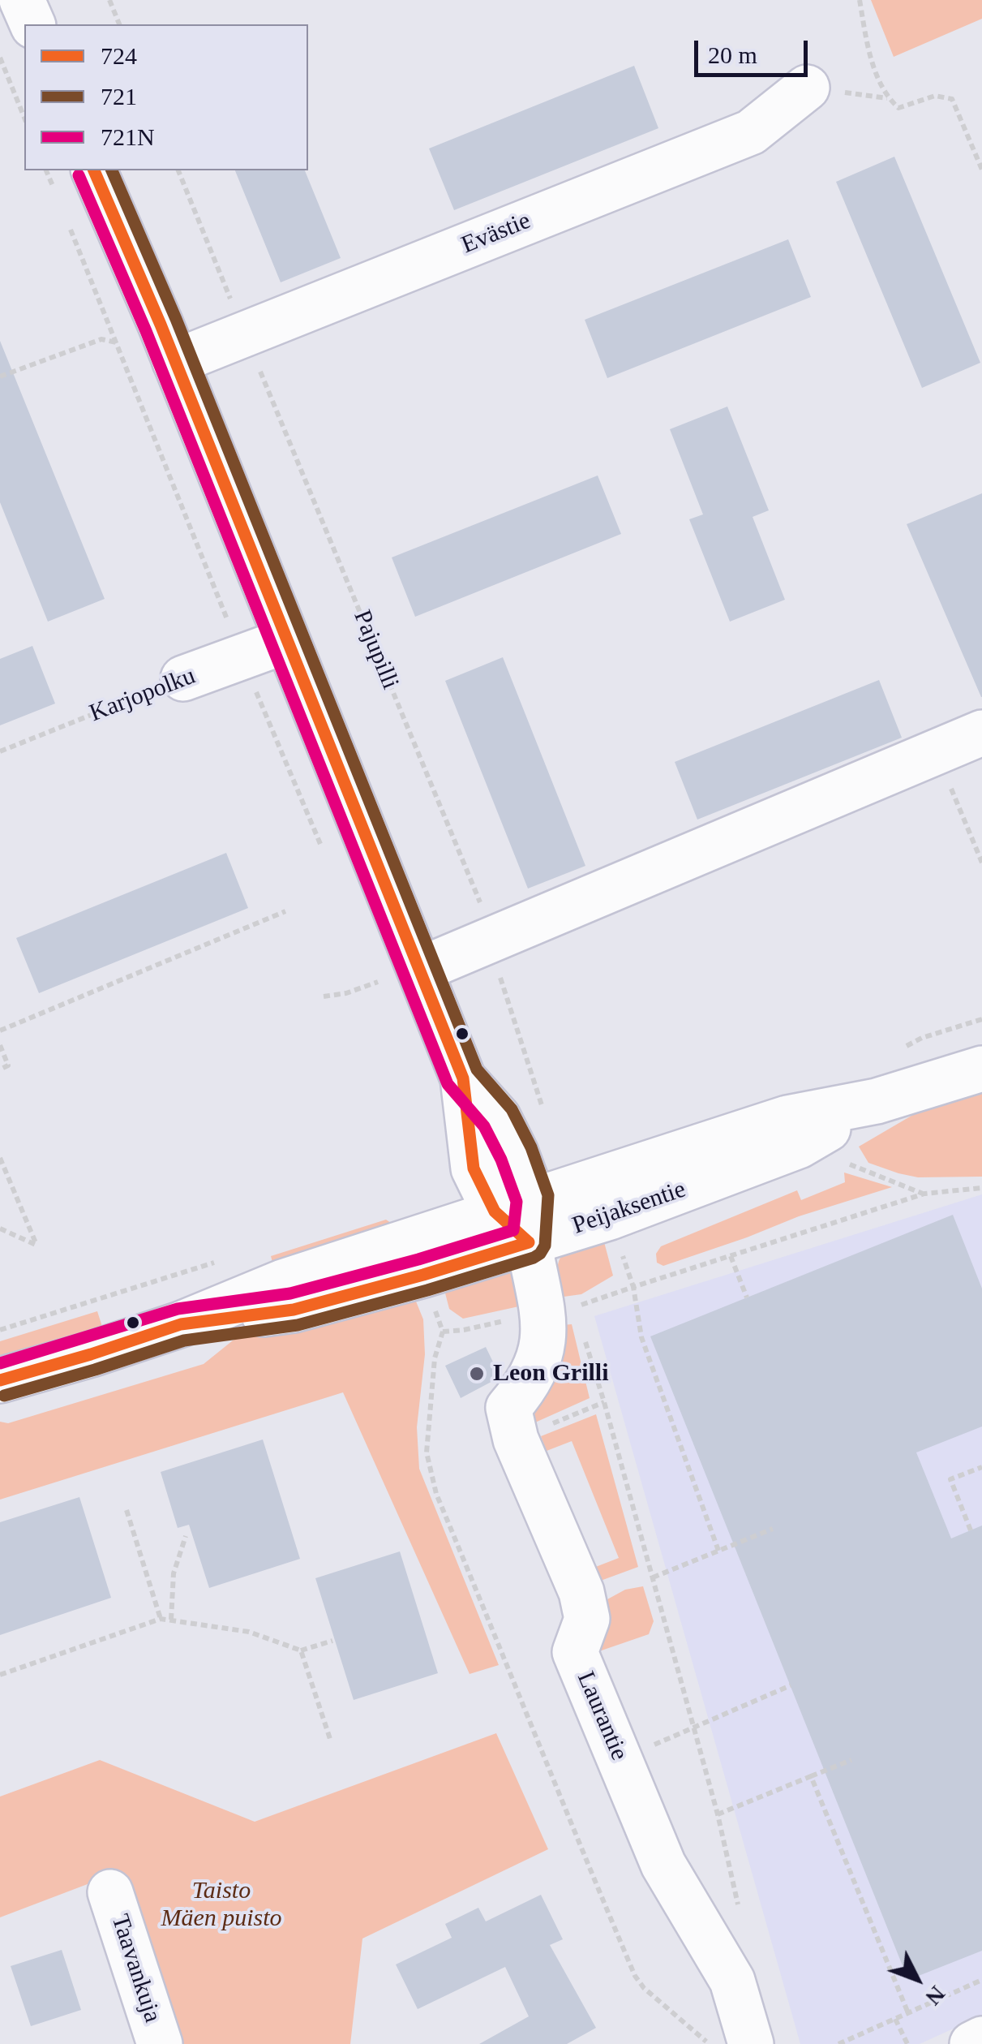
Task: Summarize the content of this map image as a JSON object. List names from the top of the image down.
{
  "streets": {
    "street": [
      "Evästie",
      "Karjopolku",
      "Peijaksentie",
      "Laurantie",
      "Taavankuja"
    ],
    "path": ["Pajupilli"]
  },
  "crossings": [
    ["Evästie", "Pajupilli"],
    ["Evästie", "Laurantie"],
    ["Karjopolku", "Laurantie"],
    ["Peijaksentie", "Laurantie"]
  ],
  "parks": ["Taisto Mäen puisto"],
  "places": ["Leon Grilli"],
  "lines": ["transit line 724", "transit line 721", "transit line 721N"],
  "legend": ["724", "721", "721N"],
  "scale_bar": "20 m",
  "north": "bottom right"
}
